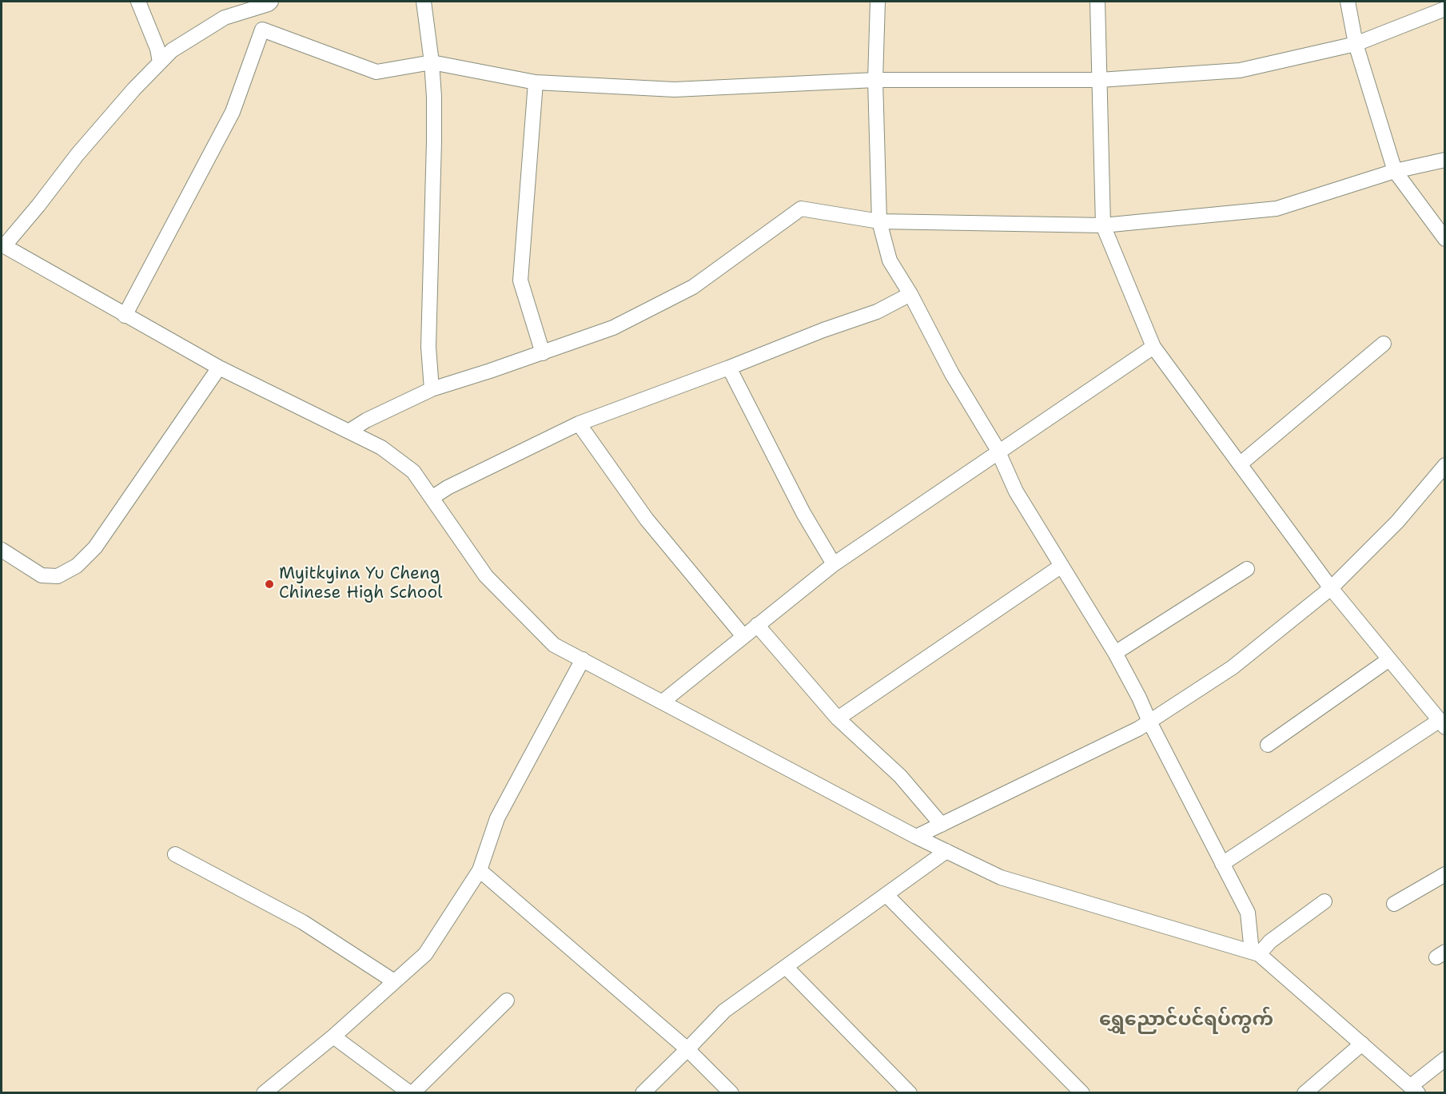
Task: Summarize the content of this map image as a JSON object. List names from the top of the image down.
{
  "districts": ["ရွှေညောင်ပင်ရပ်ကွက်"],
  "places": ["Myitkyina Yu Cheng Chinese High School"]
}
